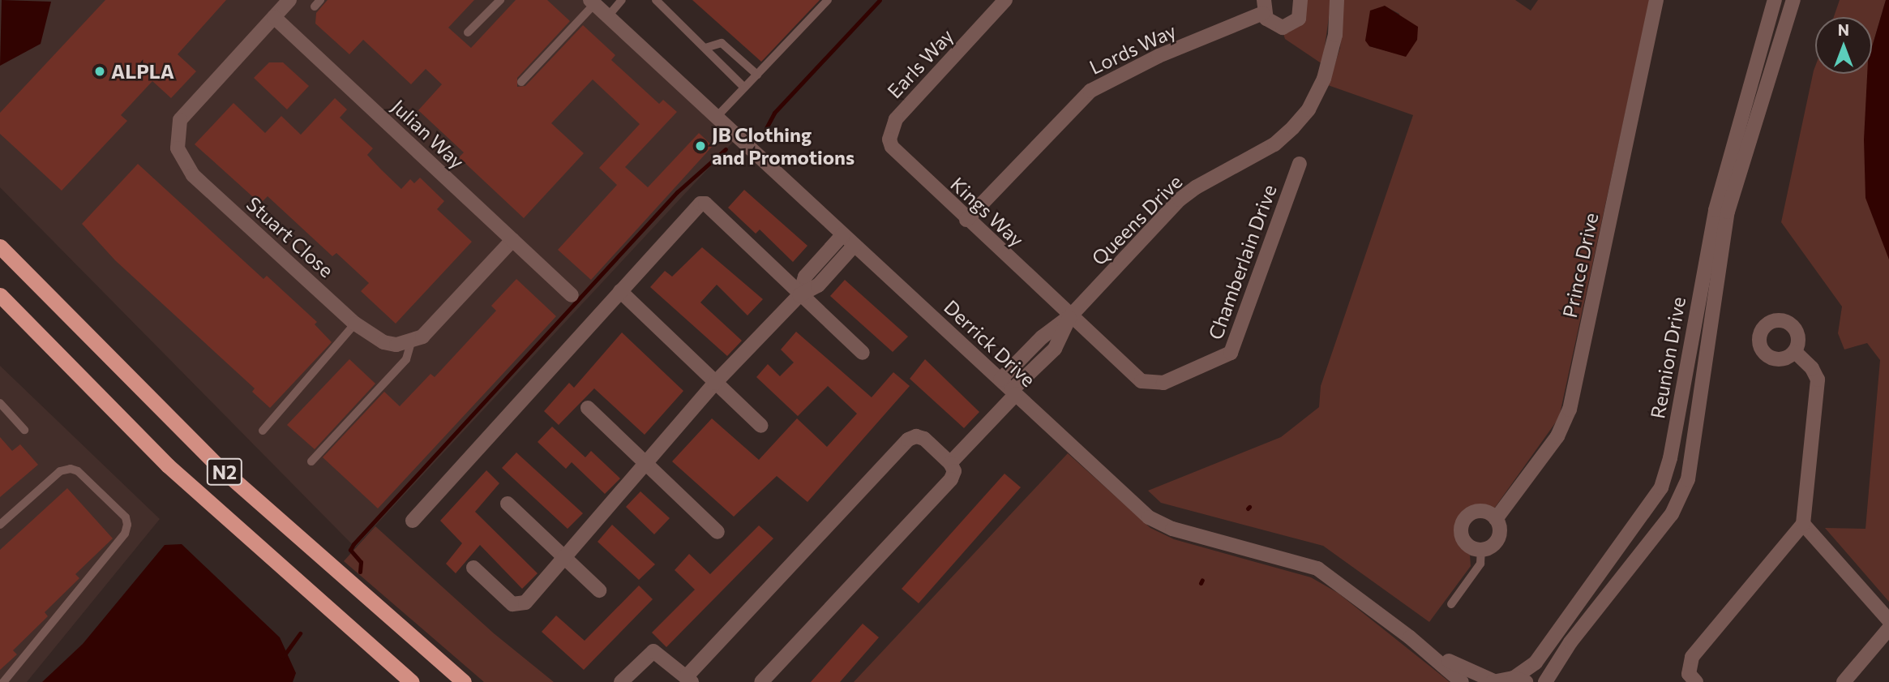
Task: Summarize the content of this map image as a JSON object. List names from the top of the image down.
{
  "streets": {
    "highway": ["N2"],
    "street": [
      "Lords Way",
      "Earls Way",
      "Julian Way",
      "Kings Way",
      "Queens Drive",
      "Stuart Close",
      "Chamberlain Drive",
      "Prince Drive",
      "Derrick Drive",
      "Reunion Drive"
    ]
  },
  "crossings": [
    ["Lords Way", "Kings Way"],
    ["Earls Way", "Kings Way"],
    ["Julian Way", "Stuart Close"],
    ["Kings Way", "Queens Drive"],
    ["Kings Way", "Chamberlain Drive"],
    ["Queens Drive", "Chamberlain Drive"],
    ["Queens Drive", "Derrick Drive"]
  ],
  "places": ["ALPLA", "JB Clothing and Promotions"],
  "north": "top"
}
